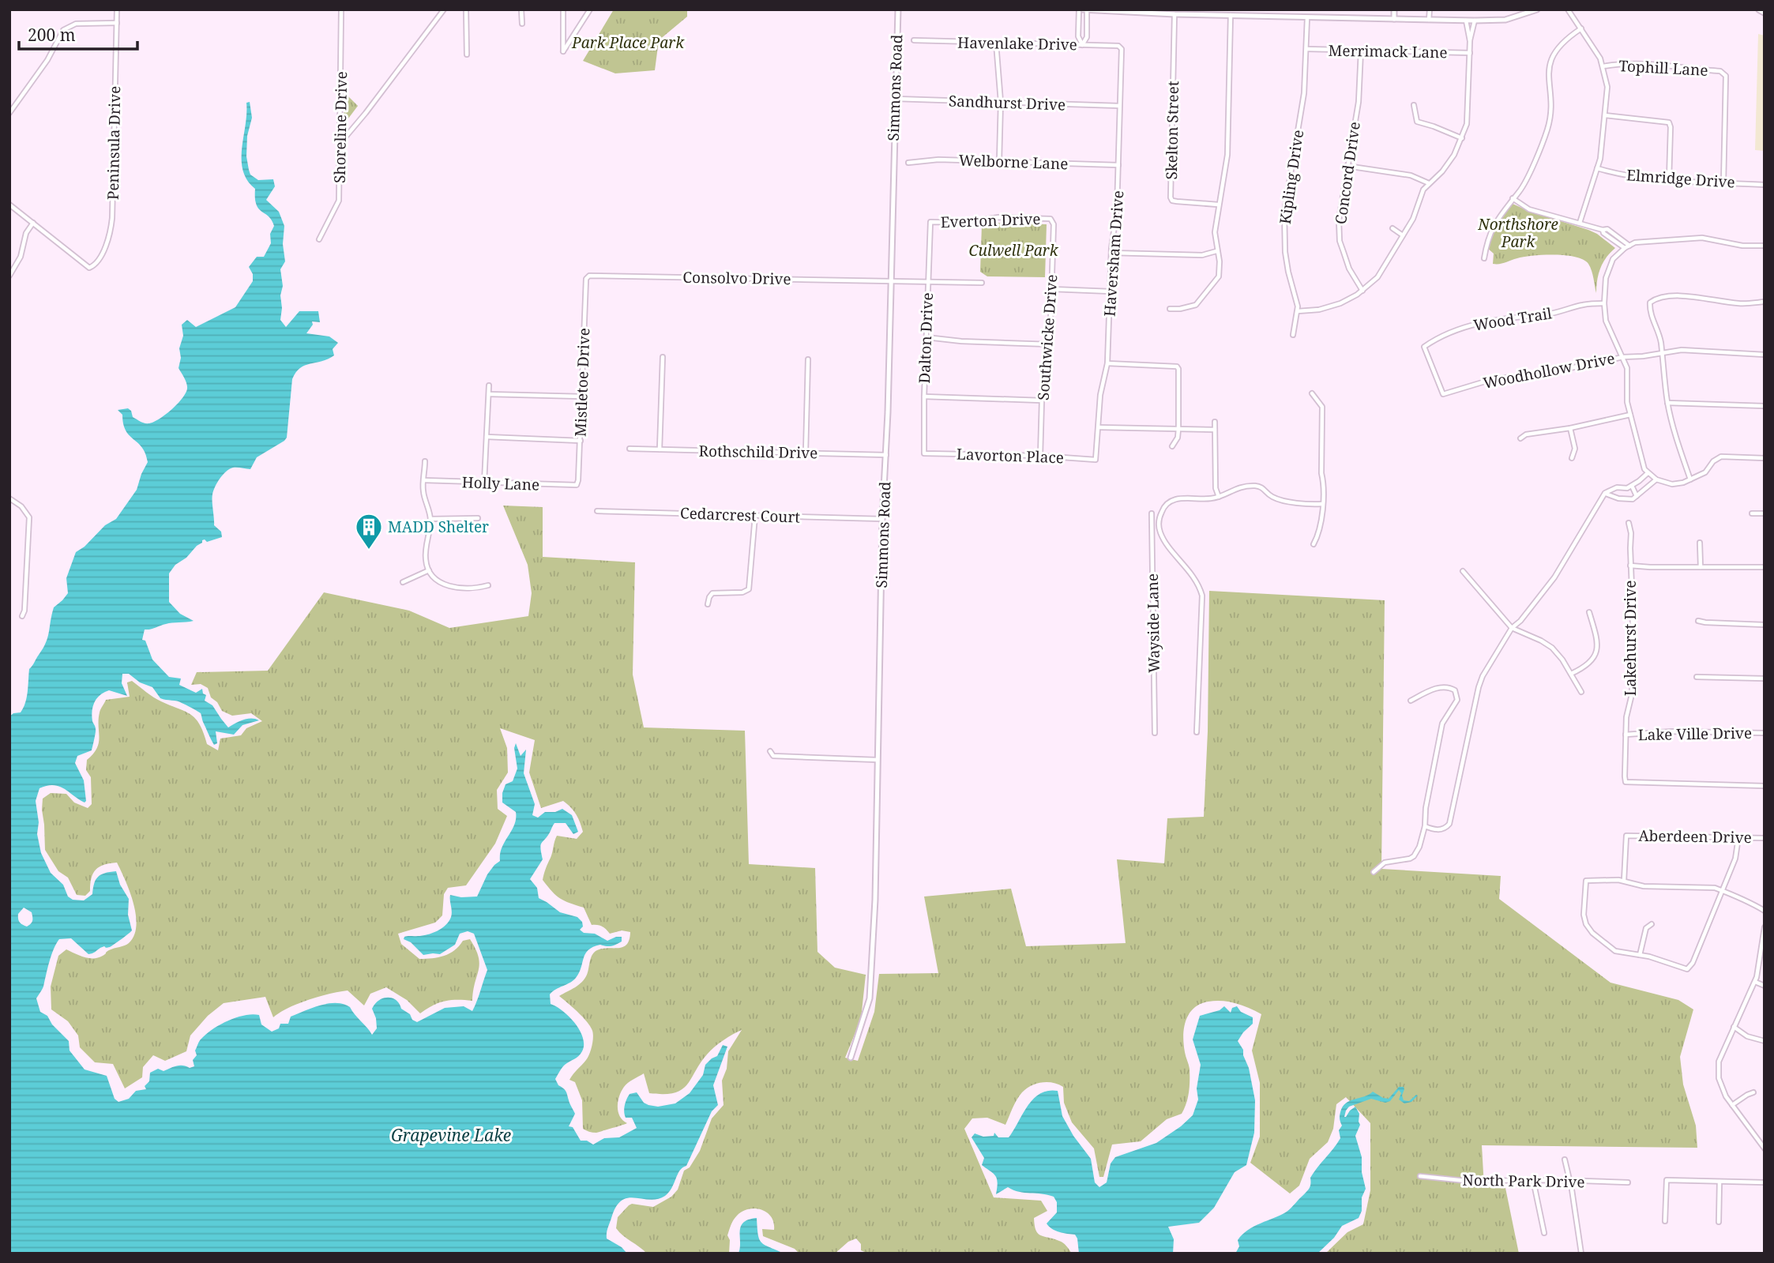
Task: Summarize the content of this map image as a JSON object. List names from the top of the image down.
{
  "streets": {
    "street": [
      "Havenlake Drive",
      "Merrimack Lane",
      "Tophill Lane",
      "Simmons Road",
      "Sandhurst Drive",
      "Shoreline Drive",
      "Skelton Street",
      "Peninsula Drive",
      "Welborne Lane",
      "Concord Drive",
      "Kipling Drive",
      "Elmridge Drive",
      "Everton Drive",
      "Haversham Drive",
      "Consolvo Drive",
      "Wood Trail",
      "Southwicke Drive",
      "Dalton Drive",
      "Woodhollow Drive",
      "Mistletoe Drive",
      "Rothschild Drive",
      "Lavorton Place",
      "Holly Lane",
      "Cedarcrest Court",
      "Wayside Lane",
      "Lakehurst Drive",
      "Lake Ville Drive",
      "Aberdeen Drive",
      "North Park Drive"
    ]
  },
  "crossings": [
    ["Havenlake Drive", "Haversham Drive"],
    ["Merrimack Lane", "Concord Drive"],
    ["Merrimack Lane", "Kipling Drive"],
    ["Tophill Lane", "Elmridge Drive"],
    ["Simmons Road", "Sandhurst Drive"],
    ["Simmons Road", "Consolvo Drive"],
    ["Simmons Road", "Rothschild Drive"],
    ["Simmons Road", "Cedarcrest Court"],
    ["Sandhurst Drive", "Haversham Drive"],
    ["Welborne Lane", "Haversham Drive"],
    ["Everton Drive", "Southwicke Drive"],
    ["Everton Drive", "Dalton Drive"],
    ["Haversham Drive", "Lavorton Place"],
    ["Consolvo Drive", "Dalton Drive"],
    ["Consolvo Drive", "Mistletoe Drive"],
    ["Wood Trail", "Woodhollow Drive"],
    ["Southwicke Drive", "Lavorton Place"],
    ["Dalton Drive", "Lavorton Place"],
    ["Mistletoe Drive", "Holly Lane"],
    ["Lakehurst Drive", "Lake Ville Drive"]
  ],
  "water": ["Grapevine Lake"],
  "parks": ["Park Place Park", "Northshore Park", "Culwell Park"],
  "places": {
    "building": ["MADD Shelter"]
  },
  "scale_bar": "200 m"
}
